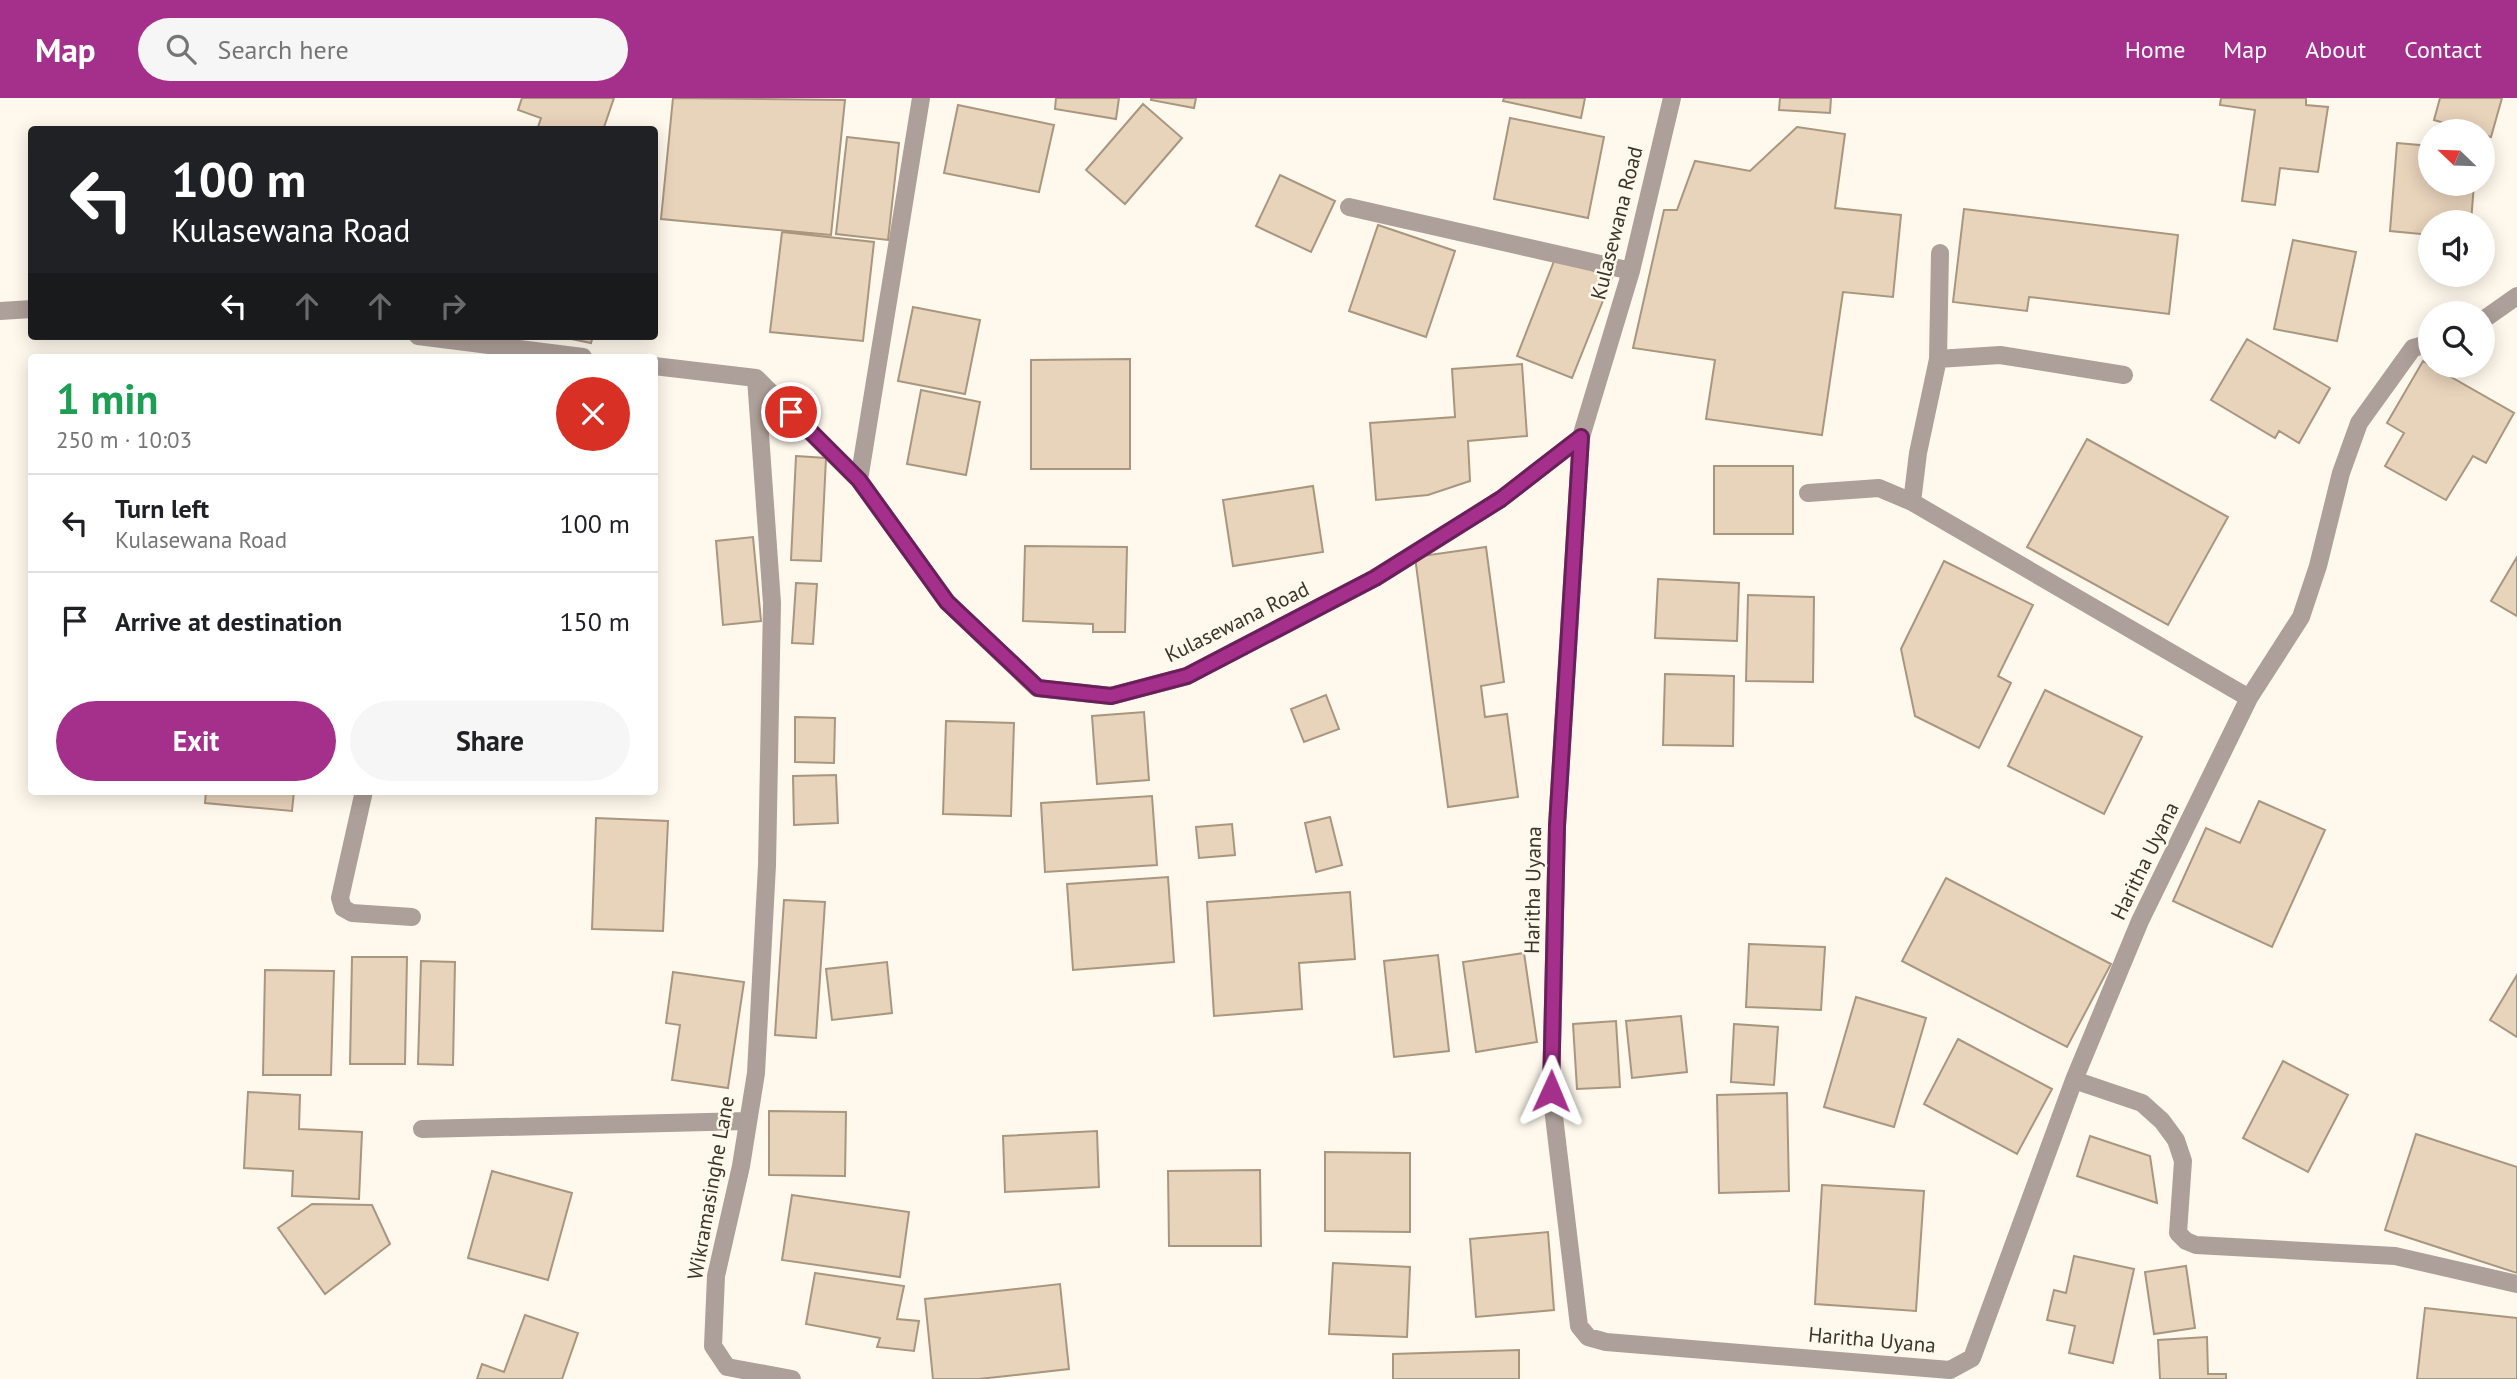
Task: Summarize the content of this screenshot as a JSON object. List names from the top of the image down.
{
  "streets": {
    "street": ["Kulasewana Road", "Haritha Uyana", "Wikramasinghe Lane"]
  },
  "crossings": [
    ["Kulasewana Road", "Haritha Uyana"],
    ["Kulasewana Road", "Wikramasinghe Lane"]
  ],
  "north": "top left",
  "page": {
    "header": "Map",
    "search": "Search here",
    "nav": [
      "Home",
      "Map",
      "About",
      "Contact"
    ],
    "turn": ["100 m", "Kulasewana Road"],
    "heading": ["1 min", "250 m · 10:03"],
    "list": [
      {
        "name": "Turn left",
        "note": "Kulasewana Road",
        "value": "100 m"
      },
      {
        "name": "Arrive at destination",
        "value": "150 m"
      }
    ],
    "buttons": ["Exit", "Share"]
  }
}
